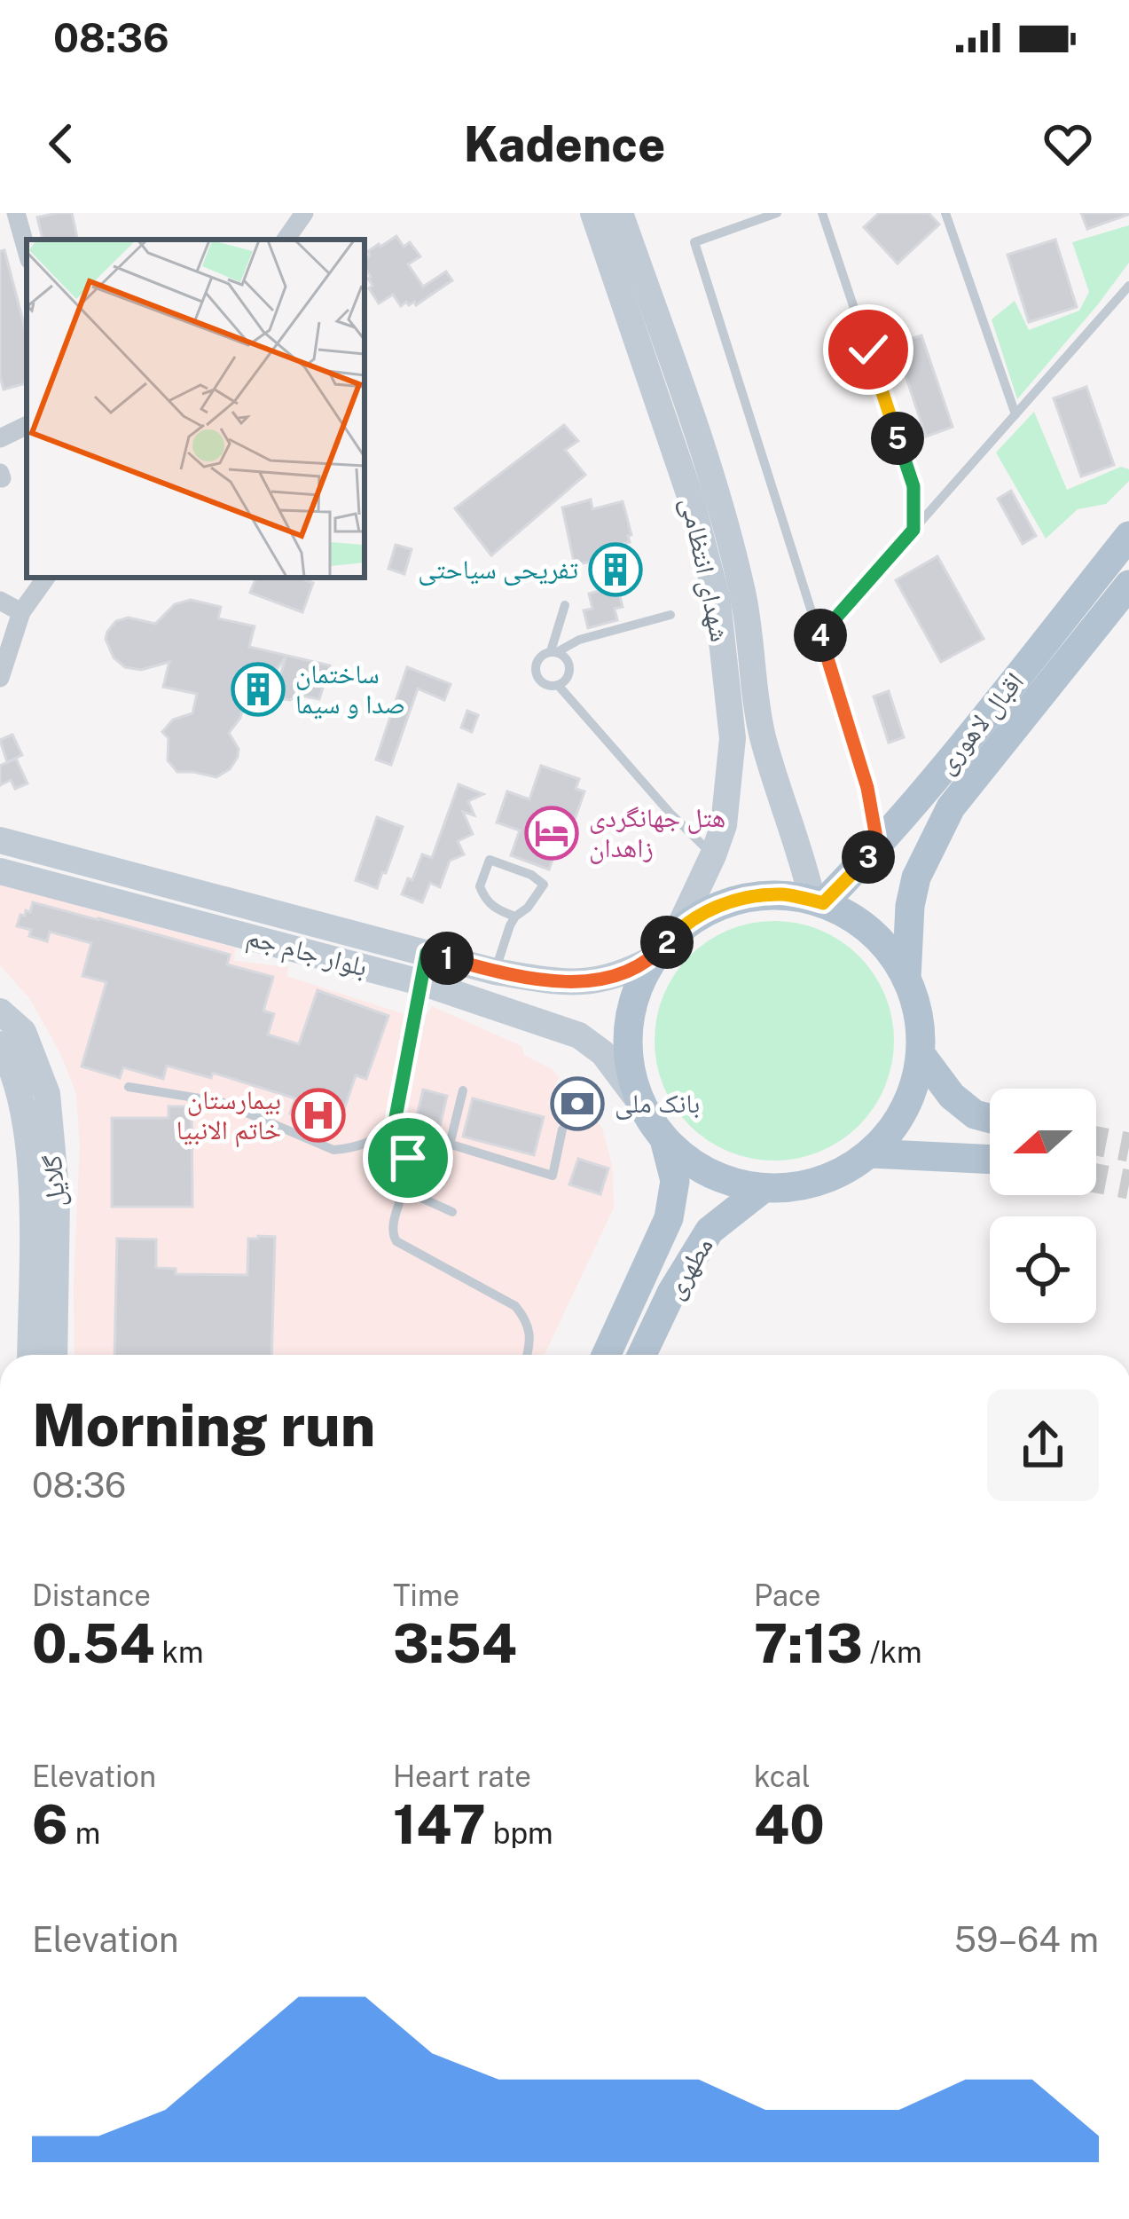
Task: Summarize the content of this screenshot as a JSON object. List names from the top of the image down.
{
  "streets": {
    "main road": [
      "شهدای انتظامی",
      "اقبال لاهوری",
      "بلوار جام جم",
      "گلایل",
      "مطهری"
    ]
  },
  "crossings": [
    ["شهدای انتظامی", "اقبال لاهوری"],
    ["شهدای انتظامی", "بلوار جام جم"],
    ["شهدای انتظامی", "مطهری"],
    ["اقبال لاهوری", "بلوار جام جم"],
    ["اقبال لاهوری", "مطهری"],
    ["بلوار جام جم", "مطهری"]
  ],
  "places": {
    "building": ["تفریحی سیاحتی", "ساختمان صدا و سیما"],
    "hotel": ["هتل جهانگردی زاهدان"],
    "bank": ["بانک ملی"],
    "hospital": ["بیمارستان خاتم الانبیا"]
  },
  "north": "left",
  "page": {
    "status": "08:36",
    "header": "Kadence",
    "pins": [
      "5",
      "4",
      "3",
      "2",
      "1"
    ],
    "heading": ["Morning run", "08:36"],
    "stats": [
      ["Distance", "0.54 km"],
      ["Time", "3:54"],
      ["Pace", "7:13 /km"],
      ["Elevation", "6 m"],
      ["Heart rate", "147 bpm"],
      ["kcal", "40"]
    ],
    "chart": ["Elevation", "59–64 m"]
  }
}
